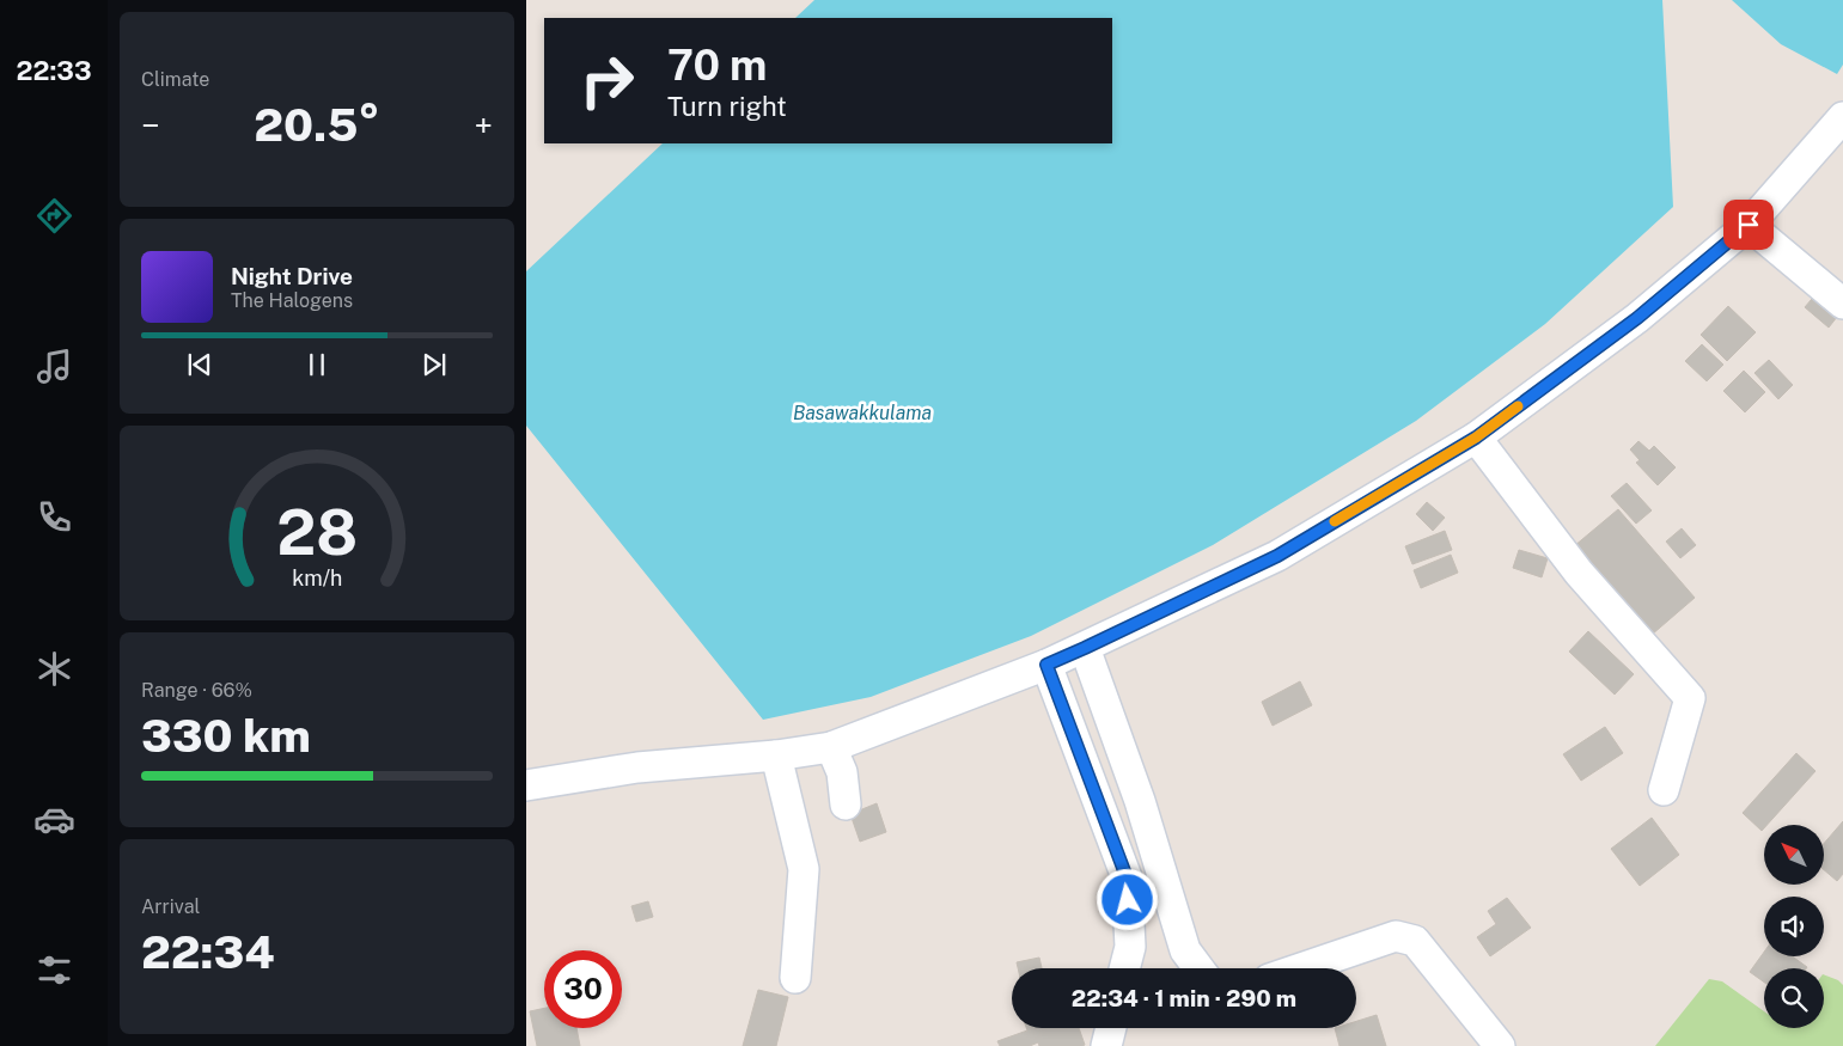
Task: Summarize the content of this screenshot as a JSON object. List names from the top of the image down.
{
  "water": ["Basawakkulama"],
  "north": "top left",
  "page": {
    "tabs": "22:33",
    "tile": [
      "Climate",
      ["Range · 66%", "330 km"],
      ["Arrival", "22:34"]
    ],
    "turn": ["70 m", "Turn right"],
    "heat": ["−", "20.5°", "+"],
    "song": ["Night Drive", "The Halogens"],
    "limit": "30",
    "trip": "22:34 · 1 min · 290 m",
    "gauge": ["28", "km/h"]
  }
}
